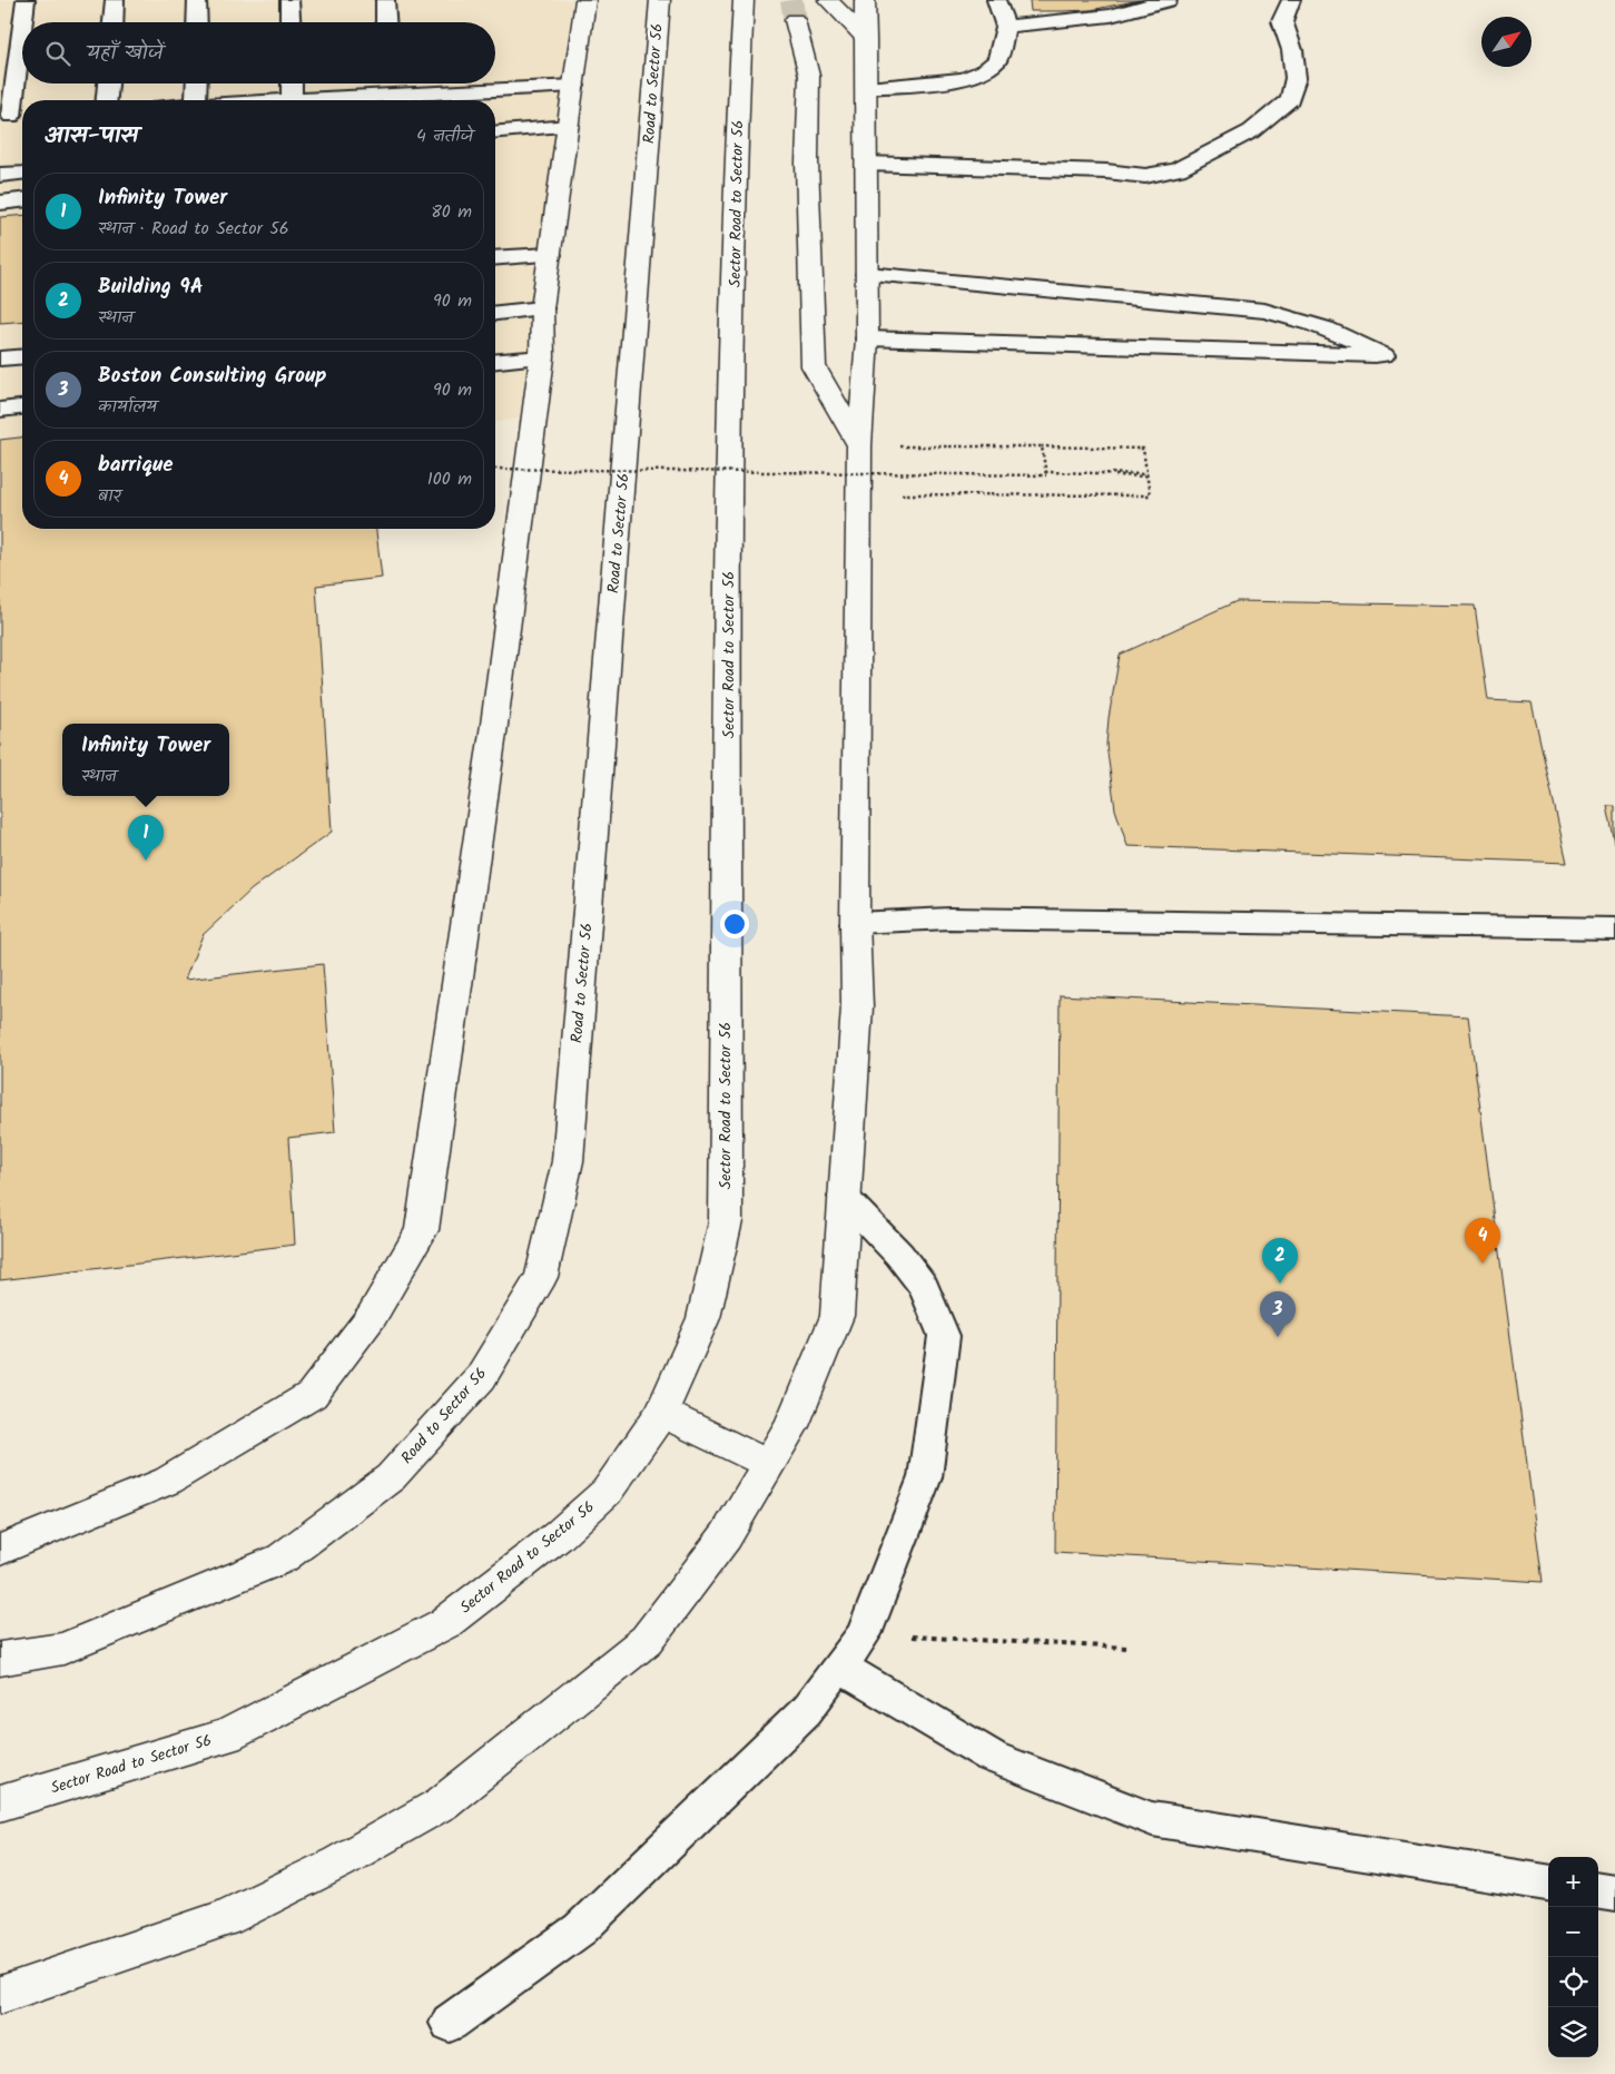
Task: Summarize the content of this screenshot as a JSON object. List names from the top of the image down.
{
  "streets": {
    "street": ["Road to Sector 56", "Sector Road to Sector 56"]
  },
  "north": "top right",
  "page": {
    "search": "यहाँ खोजें",
    "heading": ["आस-पास", "4 नतीजे"],
    "list": [
      {
        "mark": "1",
        "name": "Infinity Tower",
        "note": "स्थान · Road to Sector 56",
        "value": "80 m"
      },
      {
        "mark": "2",
        "name": "Building 9A",
        "note": "स्थान",
        "value": "90 m"
      },
      {
        "mark": "3",
        "name": "Boston Consulting Group",
        "note": "कार्यालय",
        "value": "90 m"
      },
      {
        "mark": "4",
        "name": "barrique",
        "note": "बार",
        "value": "100 m"
      }
    ],
    "popup": ["Infinity Tower", "स्थान"],
    "pins": [
      "1",
      "4",
      "2",
      "3"
    ],
    "map_buttons": ["+", "−"]
  }
}
